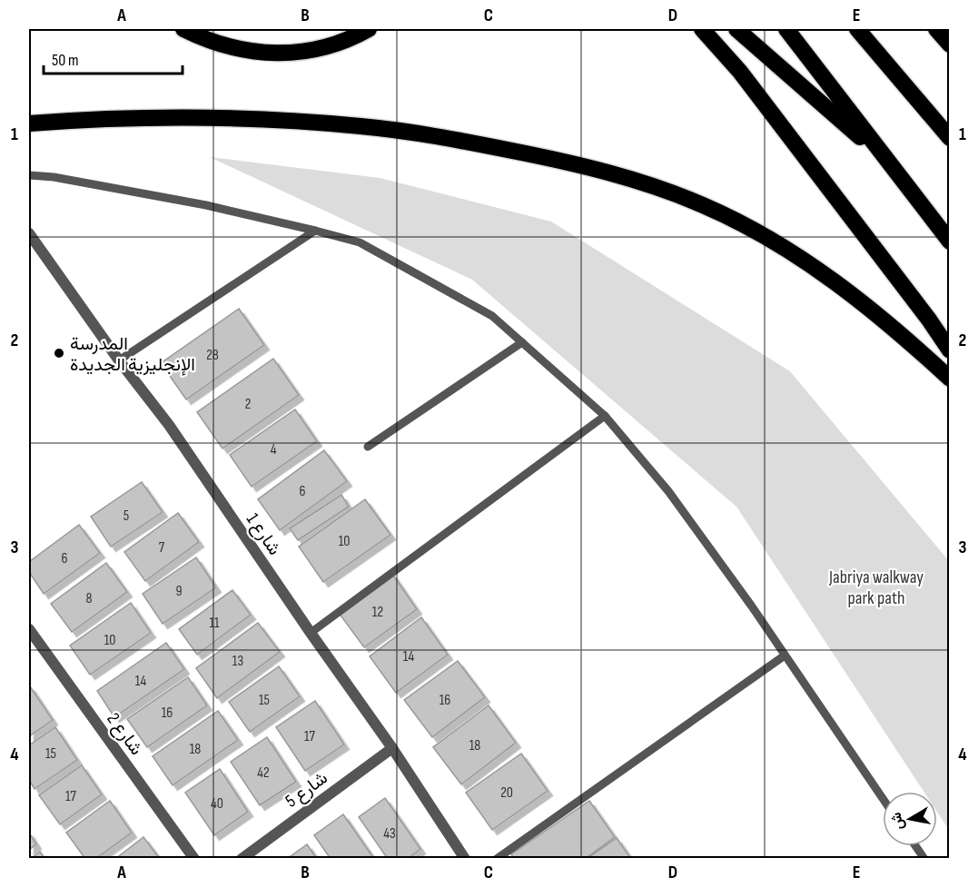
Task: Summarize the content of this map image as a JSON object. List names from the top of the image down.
{
  "streets": {
    "street": ["شارع 1", "شارع 2", "شارع 5"]
  },
  "crossings": [
    ["شارع 1", "شارع 5"]
  ],
  "parks": ["Jabriya walkway park path"],
  "places": ["المدرسة الإنجليزية الجديدة"],
  "house_numbers": [
    "28",
    "2",
    "4",
    "6",
    "5",
    "10",
    "7",
    "6",
    "9",
    "8",
    "12",
    "11",
    "10",
    "14",
    "13",
    "14",
    "15",
    "16",
    "16",
    "17",
    "18",
    "18",
    "15",
    "42",
    "20",
    "17",
    "40",
    "43"
  ],
  "scale_bar": "50 m",
  "north": "left",
  "grid": {
    "columns": [
      "A",
      "B",
      "C",
      "D",
      "E"
    ],
    "rows": [
      "1",
      "2",
      "3",
      "4"
    ]
  }
}
